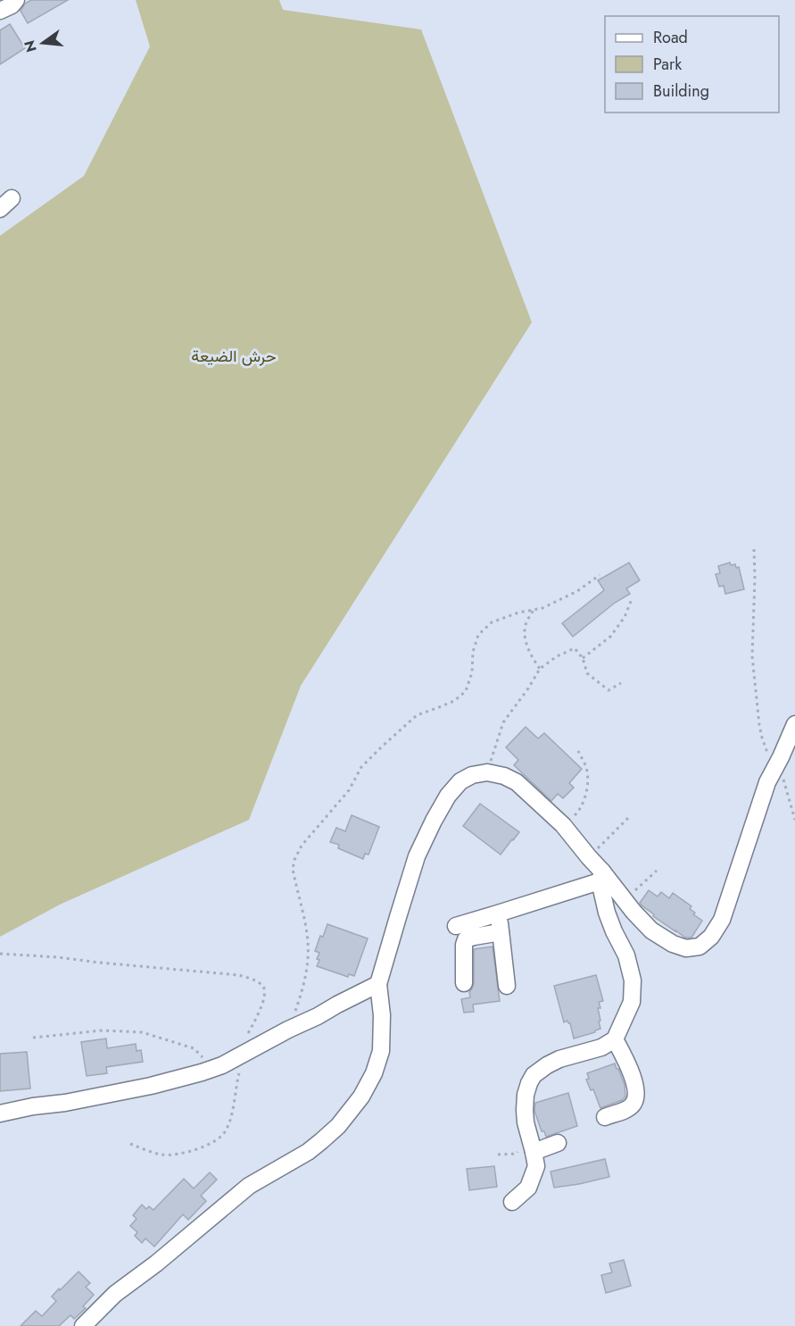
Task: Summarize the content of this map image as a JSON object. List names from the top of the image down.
{
  "parks": ["حرش الضيعة"],
  "legend": ["Road", "Park", "Building"],
  "north": "left"
}
